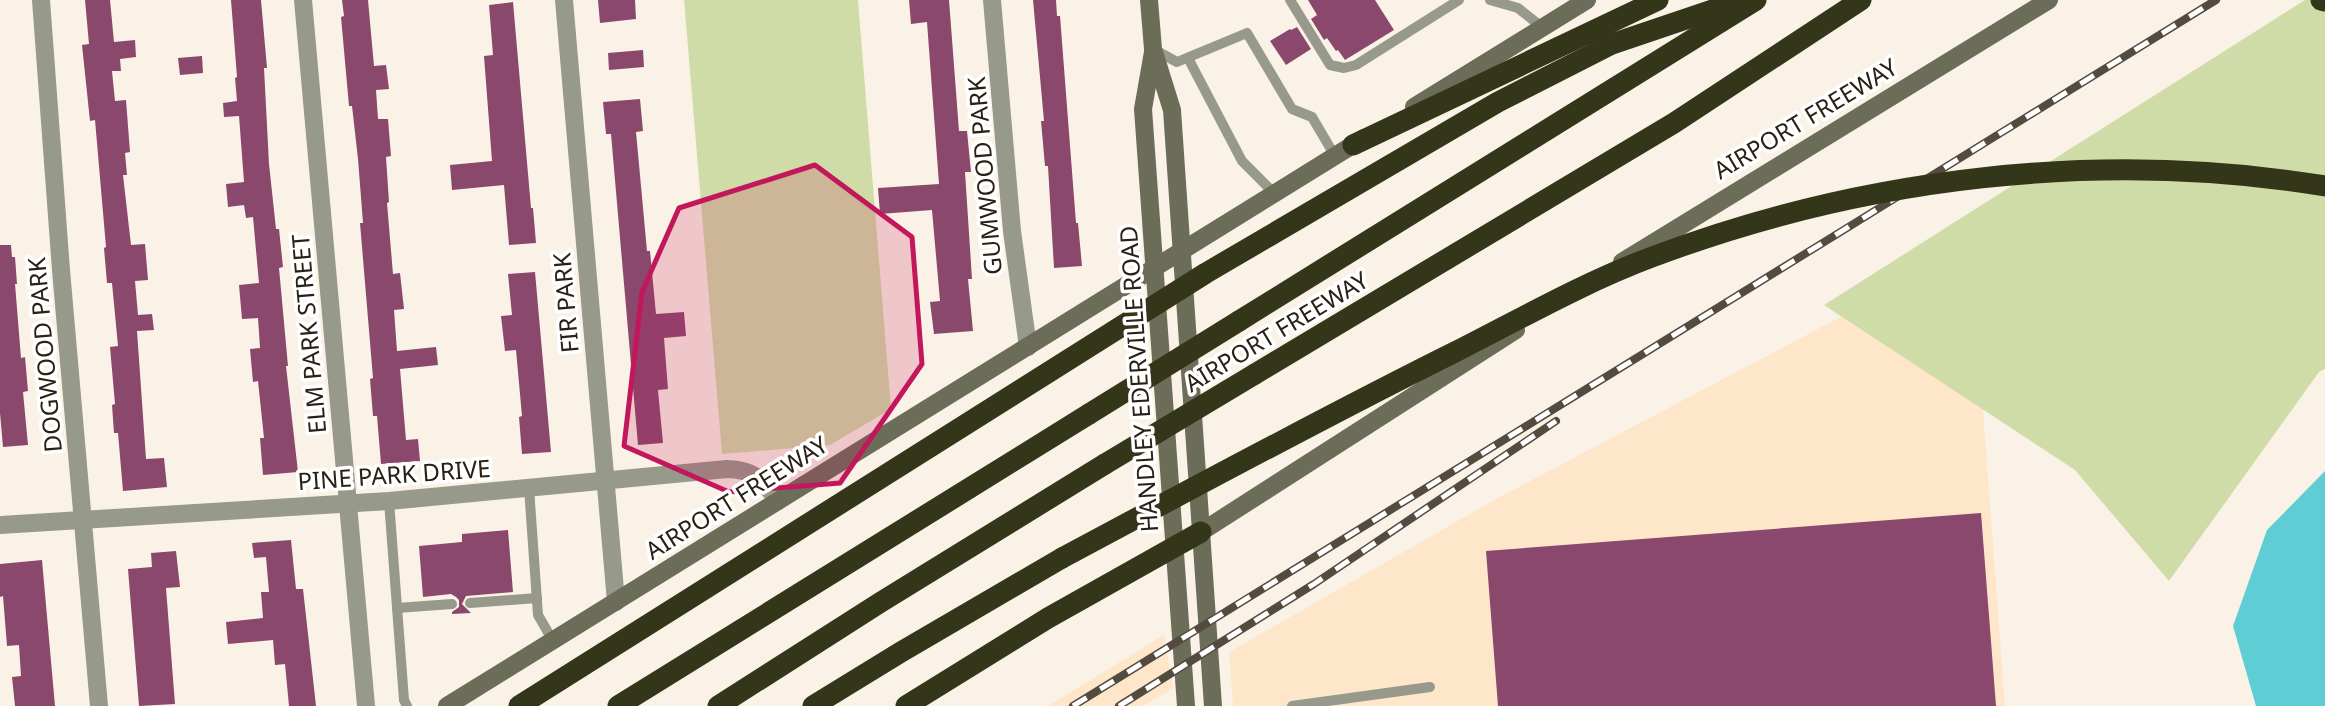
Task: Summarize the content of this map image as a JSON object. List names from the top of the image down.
{
  "streets": {
    "highway": ["AIRPORT FREEWAY"],
    "main road": ["HANDLEY EDERVILLE ROAD"],
    "street": [
      "GUMWOOD PARK",
      "FIR PARK",
      "ELM PARK STREET",
      "DOGWOOD PARK",
      "PINE PARK DRIVE"
    ]
  },
  "crossings": [
    ["AIRPORT FREEWAY", "GUMWOOD PARK"],
    ["AIRPORT FREEWAY", "FIR PARK"],
    ["AIRPORT FREEWAY", "HANDLEY EDERVILLE ROAD"],
    ["AIRPORT FREEWAY", "PINE PARK DRIVE"],
    ["FIR PARK", "PINE PARK DRIVE"],
    ["ELM PARK STREET", "PINE PARK DRIVE"],
    ["DOGWOOD PARK", "PINE PARK DRIVE"]
  ]
}
